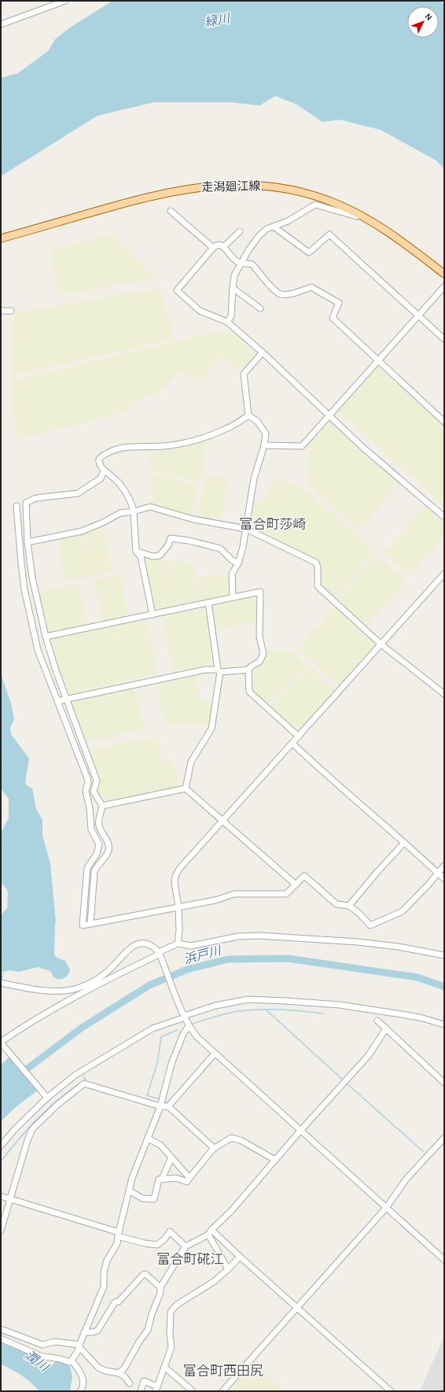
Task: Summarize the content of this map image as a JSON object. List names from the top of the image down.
{
  "streets": {
    "main road": ["走潟廻江線"]
  },
  "districts": ["富合町莎崎", "富合町硴江", "富合町西田尻"],
  "water": ["緑川", "浜戸川", "潤川"],
  "north": "top right"
}
